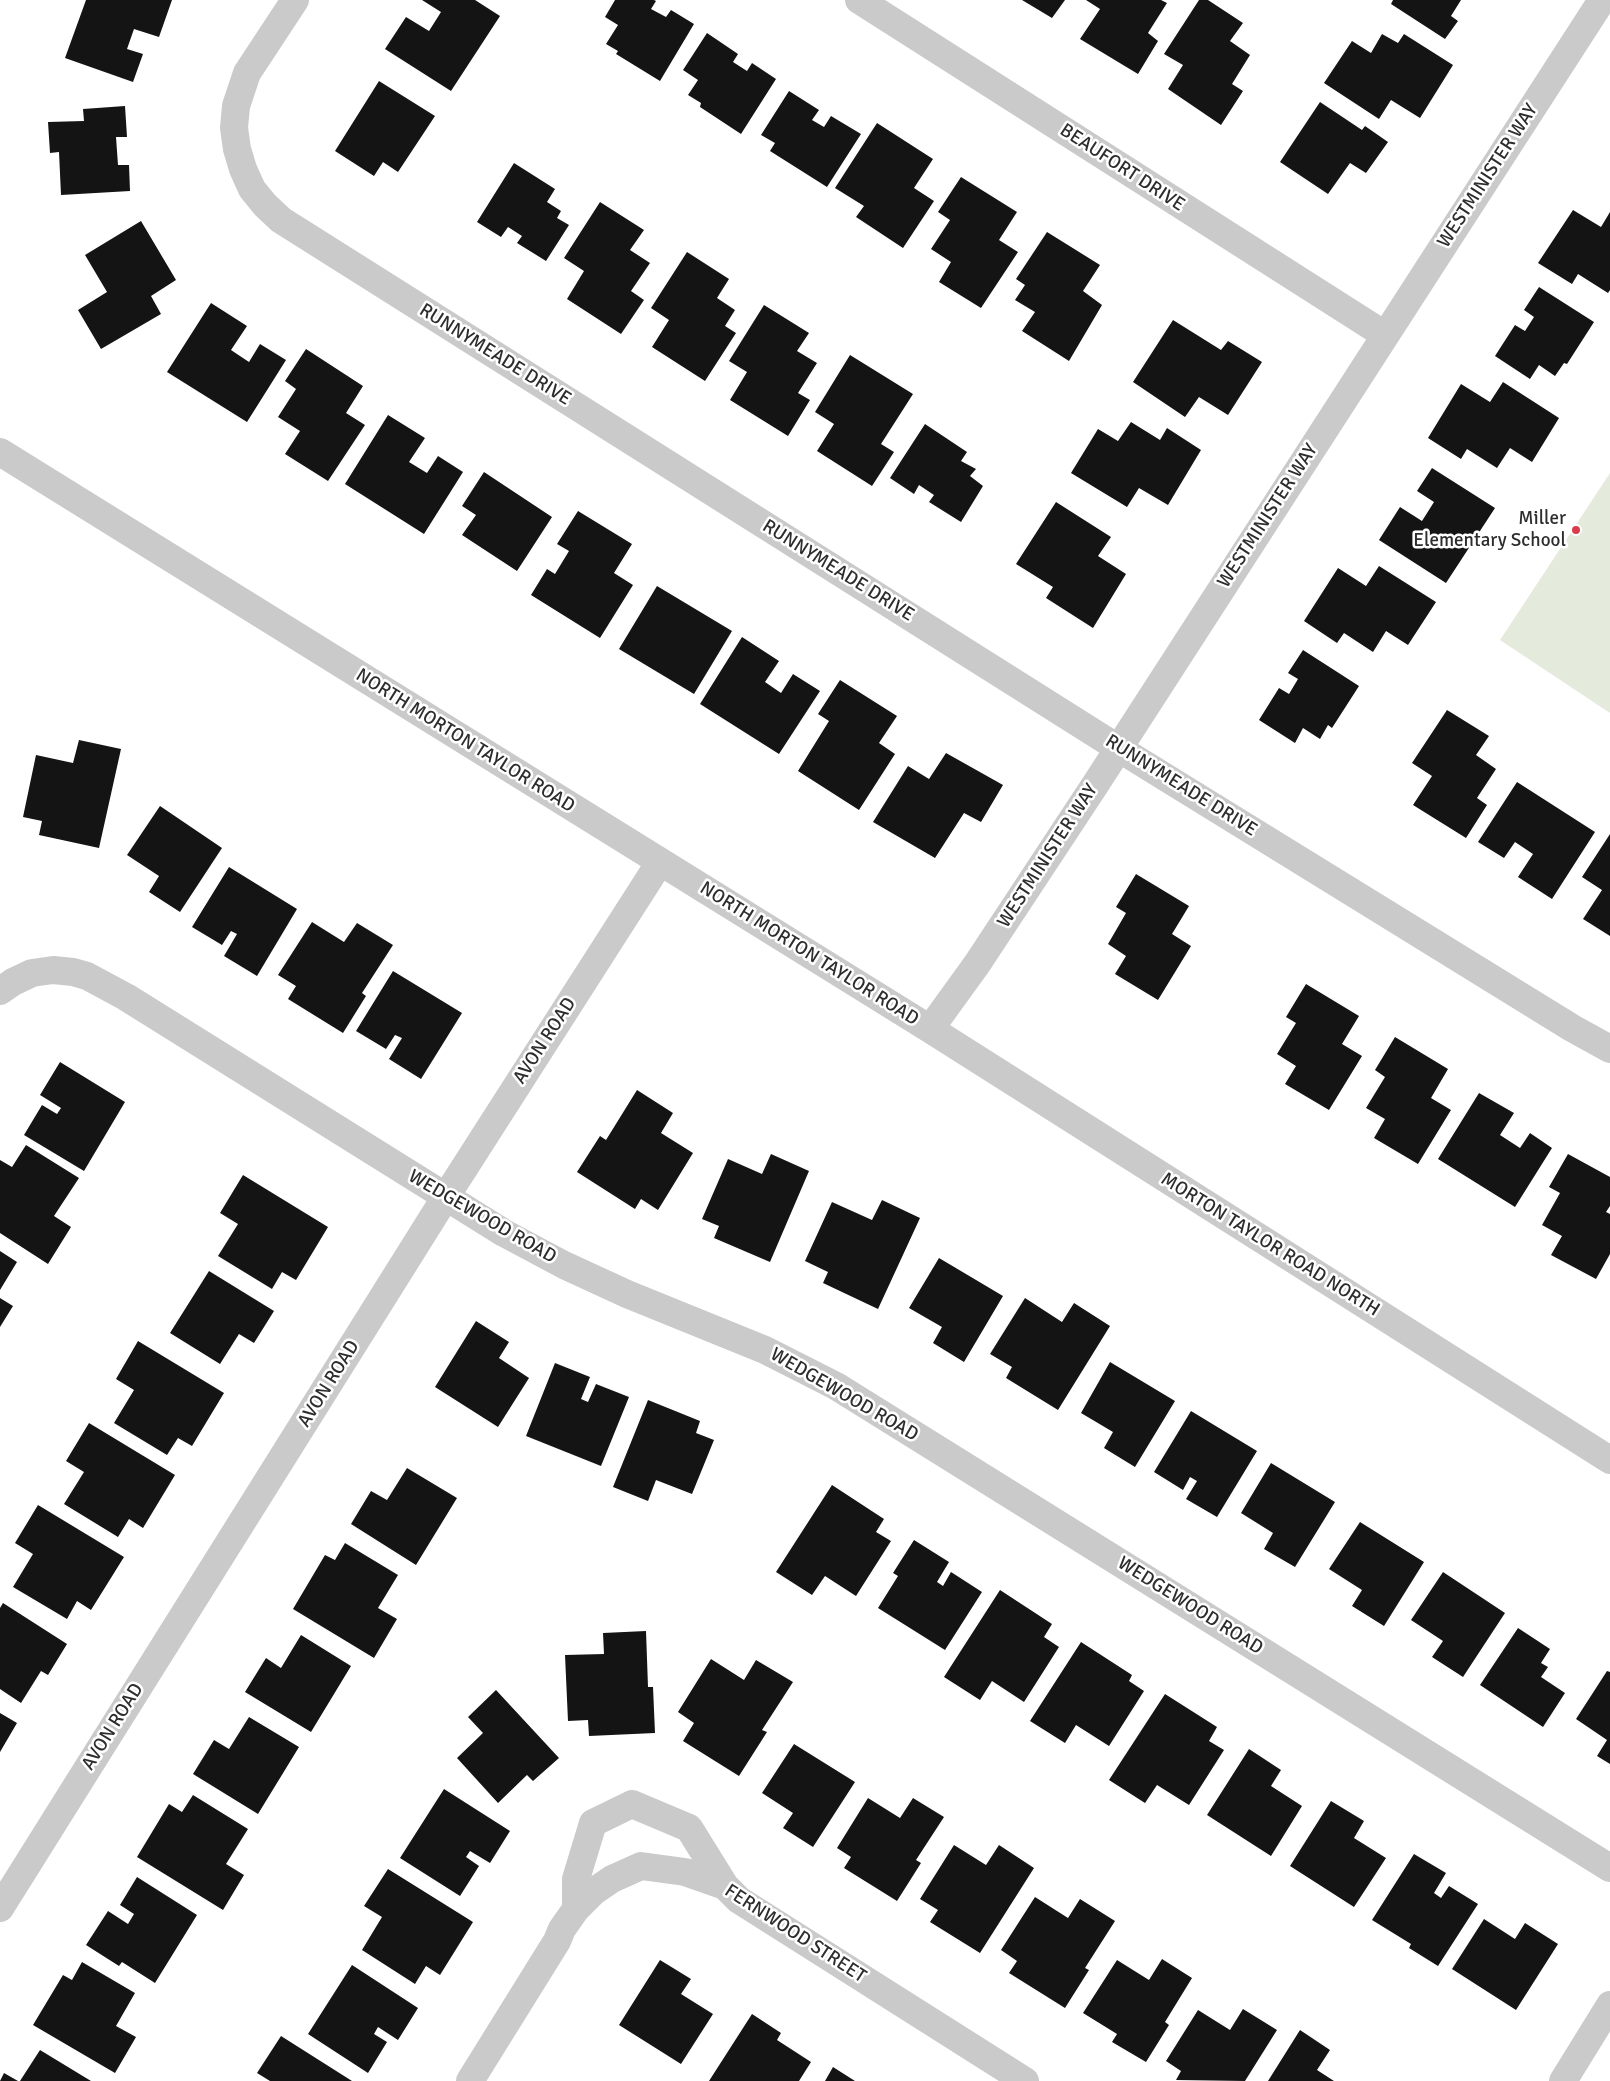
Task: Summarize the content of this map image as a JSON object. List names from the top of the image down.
{
  "streets": {
    "street": [
      "BEAUFORT DRIVE",
      "WESTMINISTER WAY",
      "RUNNYMEADE DRIVE",
      "NORTH MORTON TAYLOR ROAD",
      "AVON ROAD",
      "WEDGEWOOD ROAD",
      "MORTON TAYLOR ROAD NORTH",
      "FERNWOOD STREET"
    ]
  },
  "crossings": [
    ["BEAUFORT DRIVE", "WESTMINISTER WAY"],
    ["WESTMINISTER WAY", "RUNNYMEADE DRIVE"],
    ["WESTMINISTER WAY", "NORTH MORTON TAYLOR ROAD"],
    ["WESTMINISTER WAY", "MORTON TAYLOR ROAD NORTH"],
    ["NORTH MORTON TAYLOR ROAD", "AVON ROAD"],
    ["NORTH MORTON TAYLOR ROAD", "MORTON TAYLOR ROAD NORTH"],
    ["AVON ROAD", "WEDGEWOOD ROAD"]
  ],
  "places": ["Miller Elementary School"]
}
